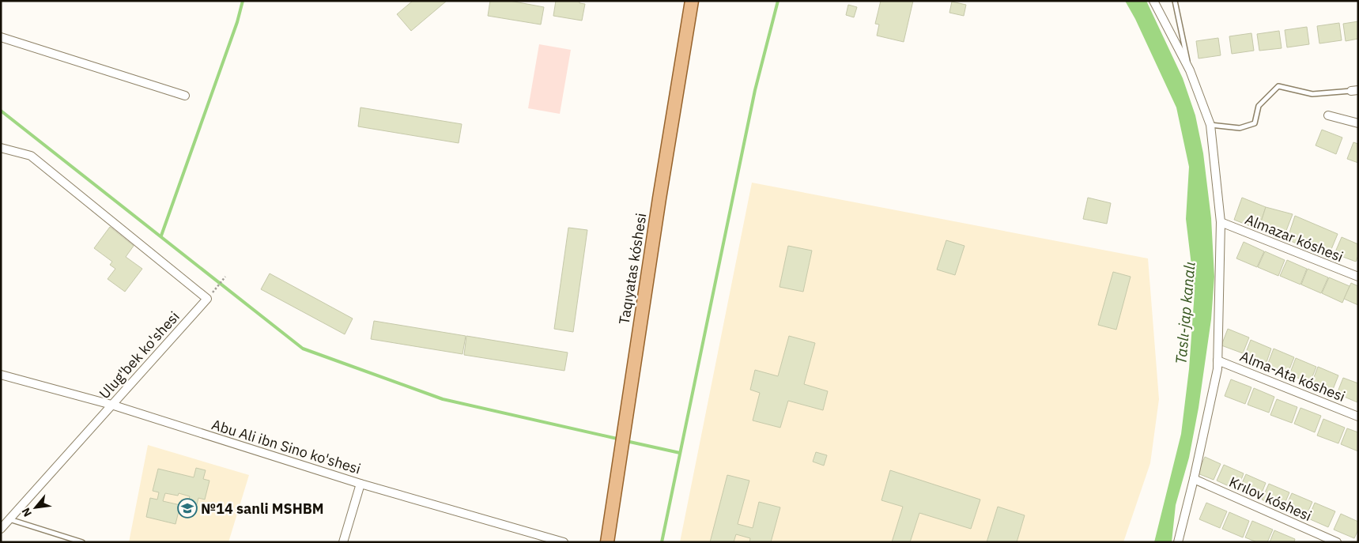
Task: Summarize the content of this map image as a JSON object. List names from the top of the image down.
{
  "streets": {
    "main road": ["Taqıyatas kóshesi"],
    "street": [
      "Almazar kóshesi",
      "Ulug'bek ko'shesi",
      "Alma-Ata kóshesi",
      "Abu Ali ibn Sino ko'shesi",
      "Krılov kóshesi"
    ]
  },
  "crossings": [
    ["Ulug'bek ko'shesi", "Abu Ali ibn Sino ko'shesi"]
  ],
  "water": ["Taslı-jap kanalı"],
  "places": {
    "school or university": ["№14 sanli MSHBM"]
  },
  "north": "bottom left"
}
